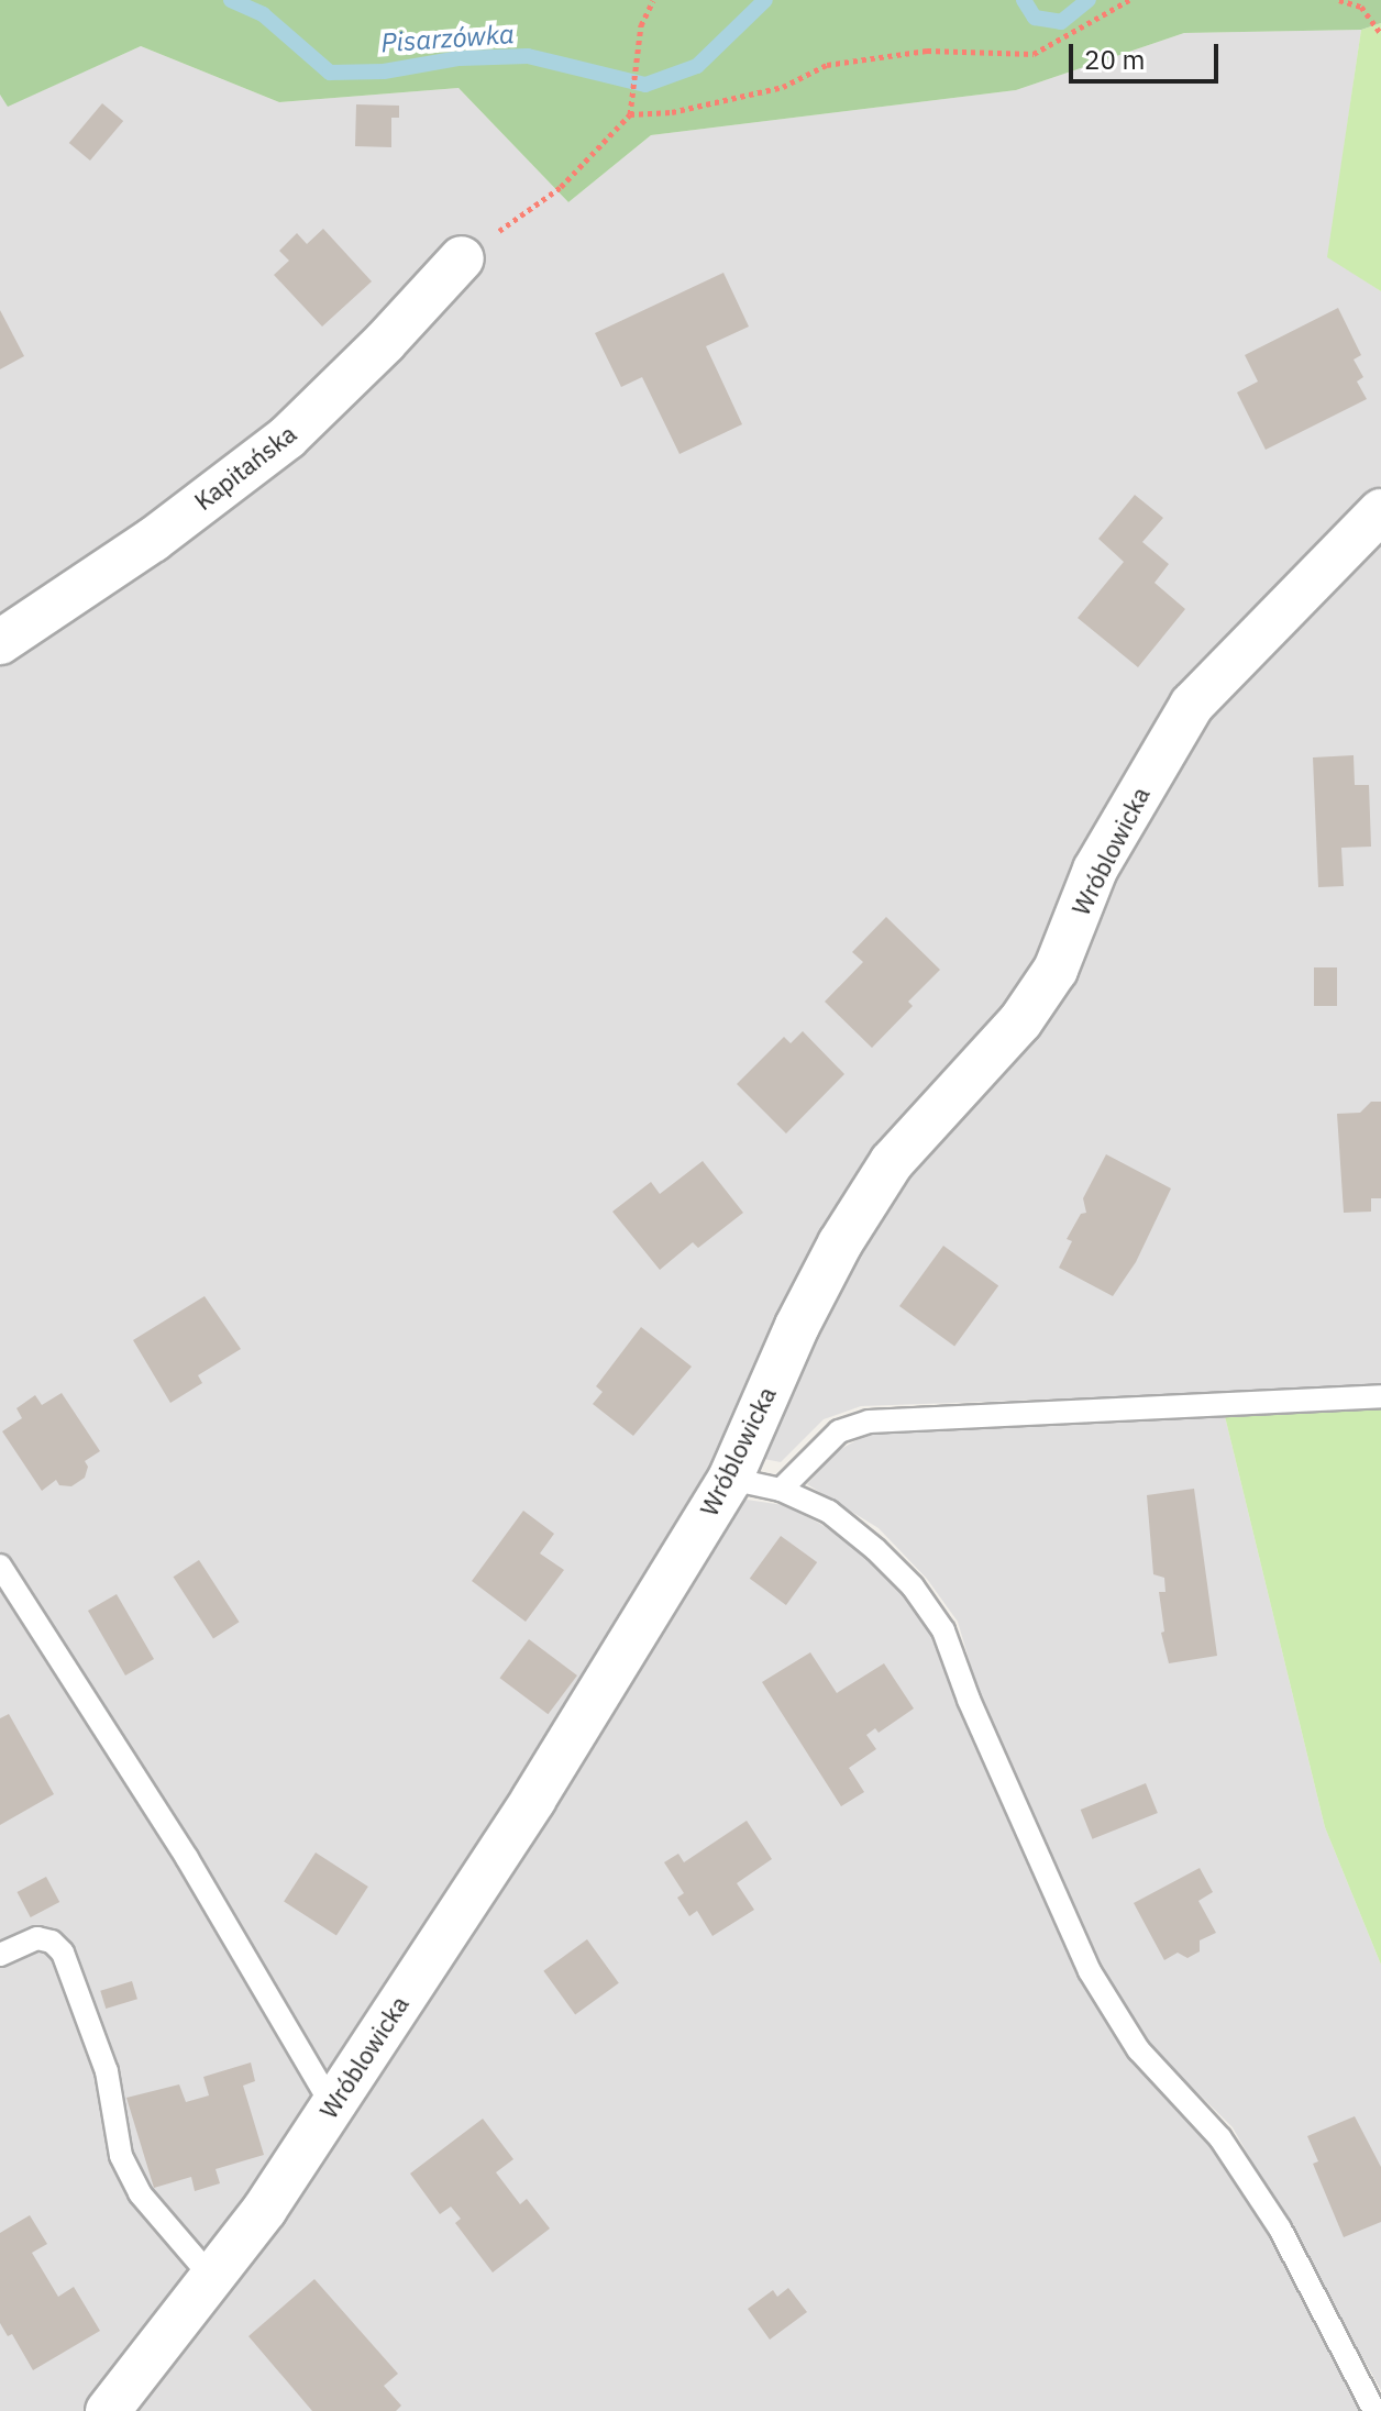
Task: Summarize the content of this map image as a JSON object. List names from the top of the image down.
{
  "streets": {
    "street": ["Kapitańska", "Wróblowicka"]
  },
  "water": ["Pisarzówka"],
  "scale_bar": "20 m"
}
